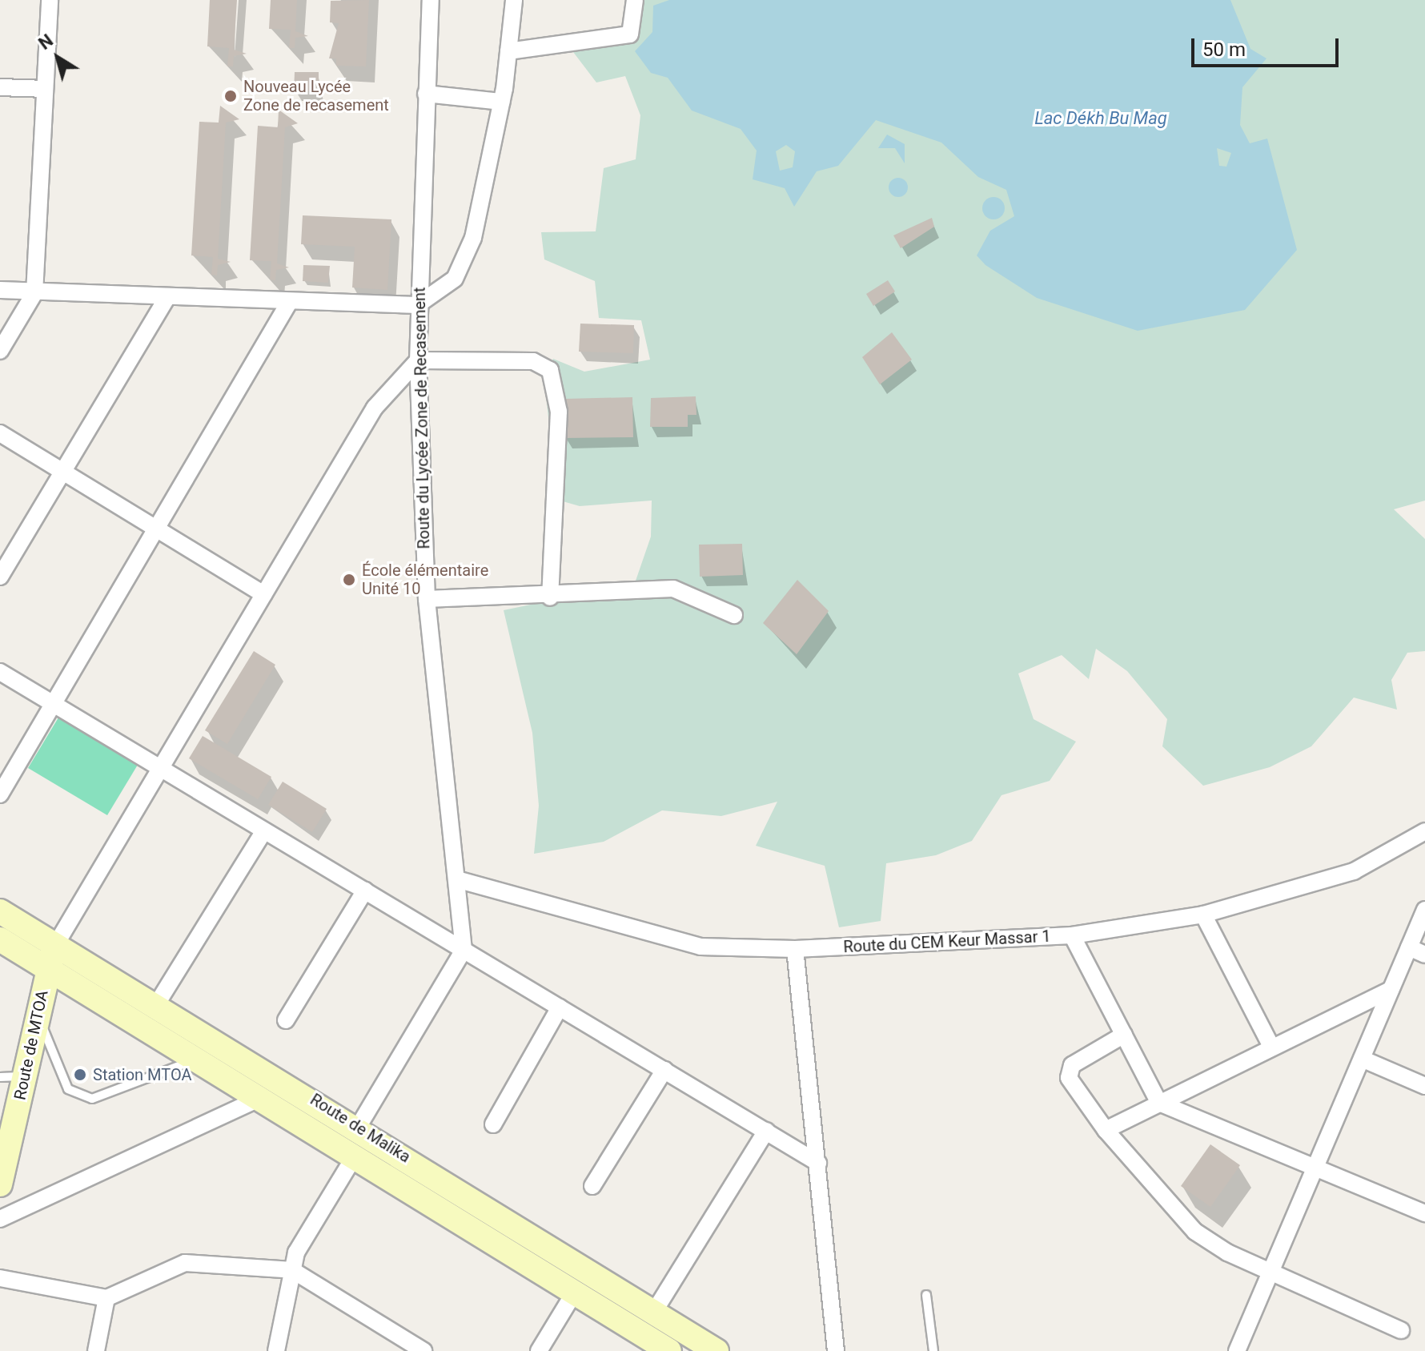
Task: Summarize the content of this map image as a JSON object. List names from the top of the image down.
{
  "streets": {
    "main road": ["Route de MTOA", "Route de Malika"],
    "street": ["Route du Lycée Zone de Recasement", "Route du CEM Keur Massar 1"]
  },
  "crossings": [
    ["Route du Lycée Zone de Recasement", "Route du CEM Keur Massar 1"],
    ["Route de MTOA", "Route de Malika"]
  ],
  "water": ["Lac Dékh Bu Mag"],
  "places": ["Nouveau Lycée Zone de recasement", "École élémentaire Unité 10", "Station MTOA"],
  "scale_bar": "50 m",
  "north": "top left"
}
